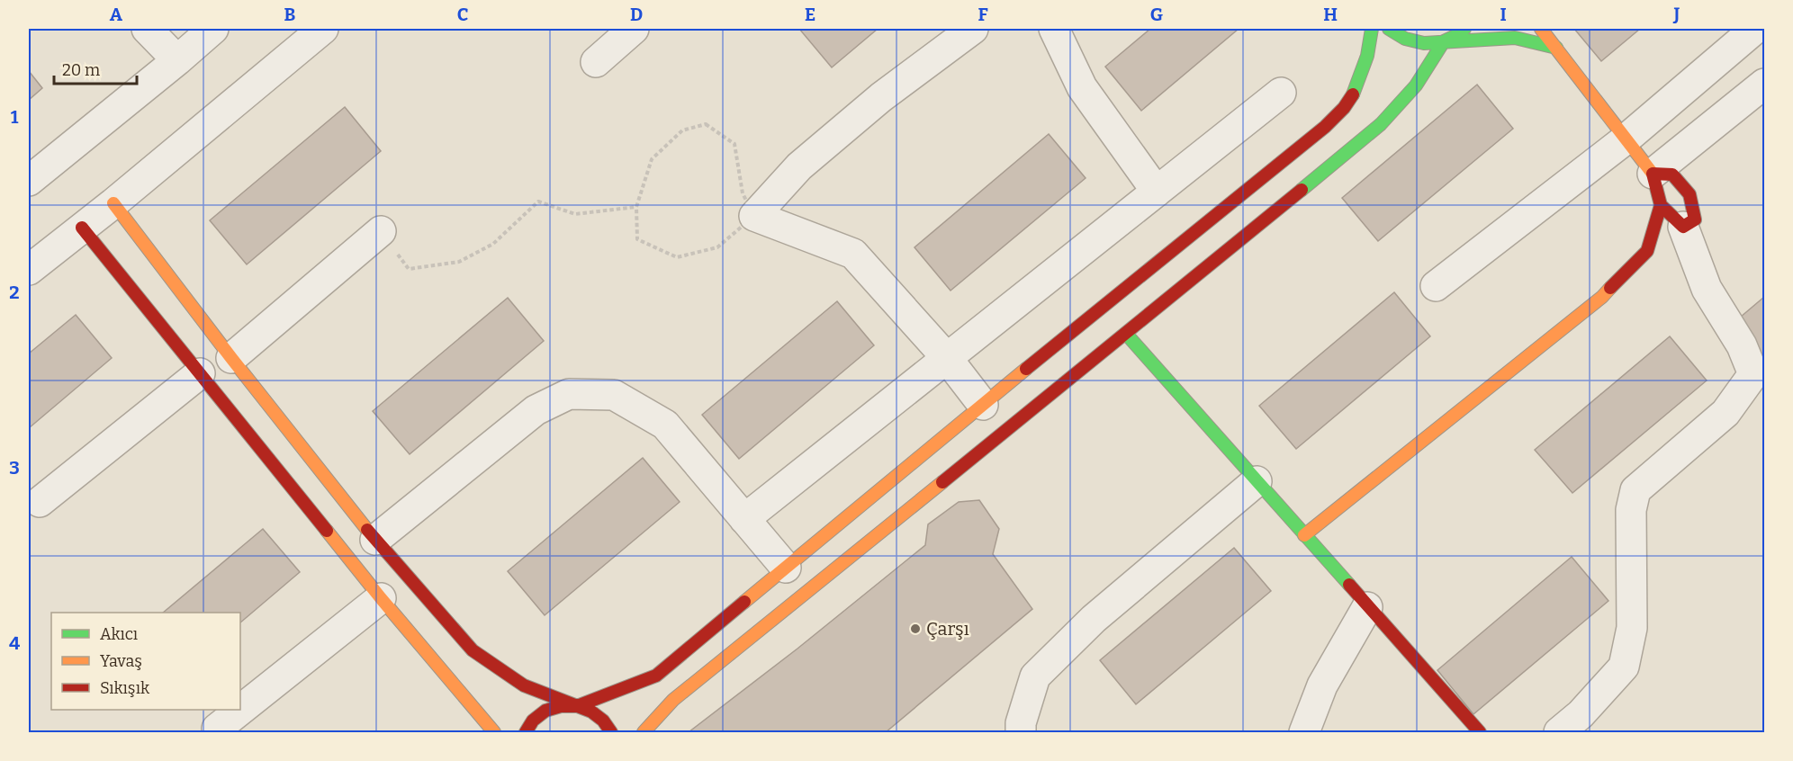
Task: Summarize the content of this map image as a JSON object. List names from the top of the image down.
{
  "places": ["Çarşı"],
  "legend": ["Akıcı", "Yavaş", "Sıkışık"],
  "scale_bar": "20 m",
  "grid": {
    "columns": [
      "A",
      "B",
      "C",
      "D",
      "E",
      "F",
      "G",
      "H",
      "I",
      "J"
    ],
    "rows": [
      "1",
      "2",
      "3",
      "4"
    ]
  }
}
